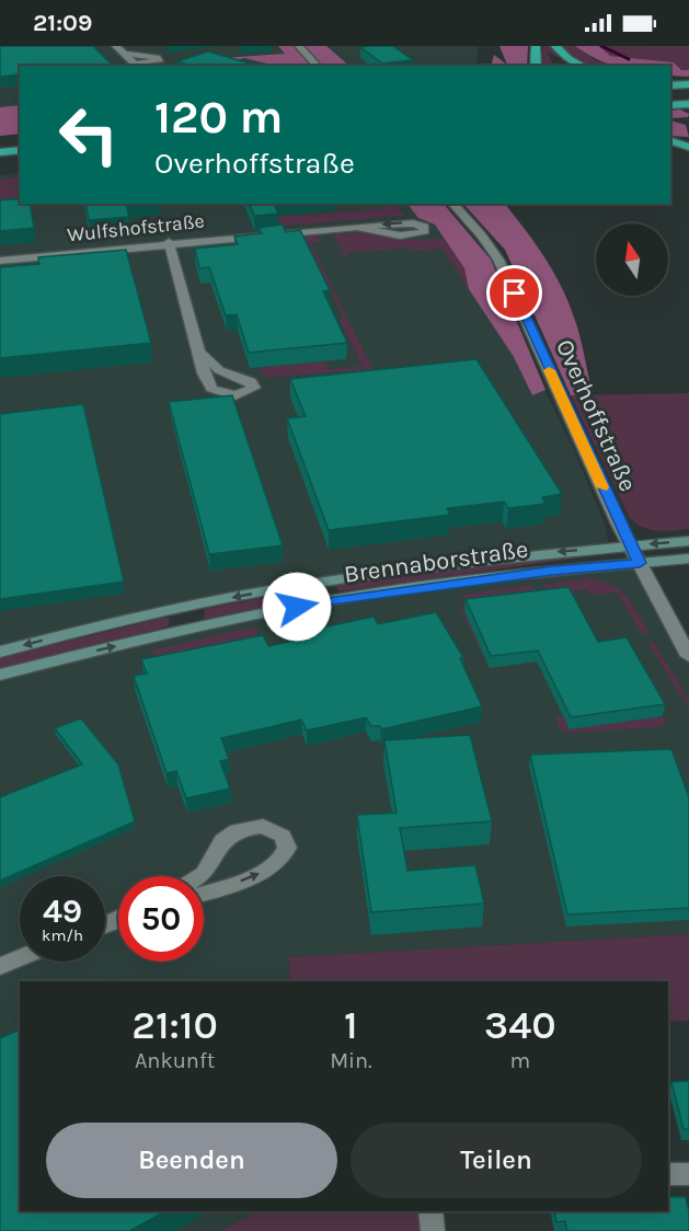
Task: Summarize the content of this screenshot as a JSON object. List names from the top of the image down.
{
  "streets": {
    "main road": ["Brennaborstraße"],
    "street": ["Wulfshofstraße", "Overhoffstraße"]
  },
  "crossings": [
    ["Overhoffstraße", "Brennaborstraße"]
  ],
  "north": "top",
  "page": {
    "status": "21:09",
    "turn": ["120 m", "Overhoffstraße"],
    "speed": "49 km/h",
    "limit": "50",
    "eta": [
      "21:10",
      "Ankunft",
      "1",
      "Min.",
      "340",
      "m"
    ],
    "buttons": ["Beenden", "Teilen"]
  }
}
